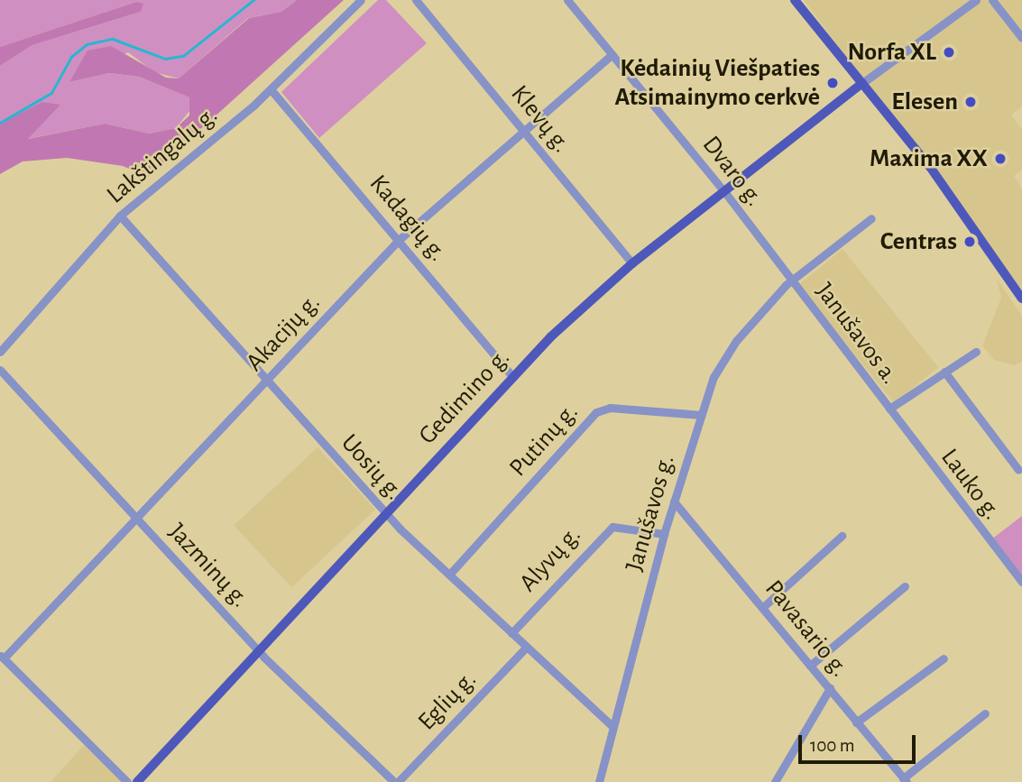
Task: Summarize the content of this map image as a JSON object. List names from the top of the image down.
{
  "streets": {
    "main road": ["Gedimino g."],
    "street": [
      "Klevų g.",
      "Lakštingalų g.",
      "Dvaro g.",
      "Kadagių g.",
      "Akacijų g.",
      "Janušavos a.",
      "Putinų g.",
      "Uosių g.",
      "Lauko g.",
      "Janušavos g.",
      "Alyvų g.",
      "Jazminų g.",
      "Pavasario g.",
      "Eglių g."
    ]
  },
  "crossings": [
    ["Klevų g.", "Akacijų g."],
    ["Klevų g.", "Gedimino g."],
    ["Lakštingalų g.", "Kadagių g."],
    ["Lakštingalų g.", "Uosių g."],
    ["Dvaro g.", "Akacijų g."],
    ["Dvaro g.", "Janušavos a."],
    ["Dvaro g.", "Gedimino g."],
    ["Dvaro g.", "Janušavos g."],
    ["Kadagių g.", "Akacijų g."],
    ["Kadagių g.", "Gedimino g."],
    ["Akacijų g.", "Uosių g."],
    ["Akacijų g.", "Jazminų g."],
    ["Janušavos a.", "Lauko g."],
    ["Janušavos a.", "Janušavos g."],
    ["Gedimino g.", "Uosių g."],
    ["Gedimino g.", "Jazminų g."],
    ["Putinų g.", "Uosių g."],
    ["Putinų g.", "Janušavos g."],
    ["Uosių g.", "Janušavos g."],
    ["Uosių g.", "Alyvų g."],
    ["Uosių g.", "Eglių g."],
    ["Janušavos g.", "Alyvų g."],
    ["Janušavos g.", "Pavasario g."],
    ["Jazminų g.", "Eglių g."]
  ],
  "places": [
    "Norfa XL",
    "Kėdainių Viešpaties Atsimainymo cerkvė",
    "Elesen",
    "Maxima XX",
    "Centras"
  ],
  "scale_bar": "100 m"
}
